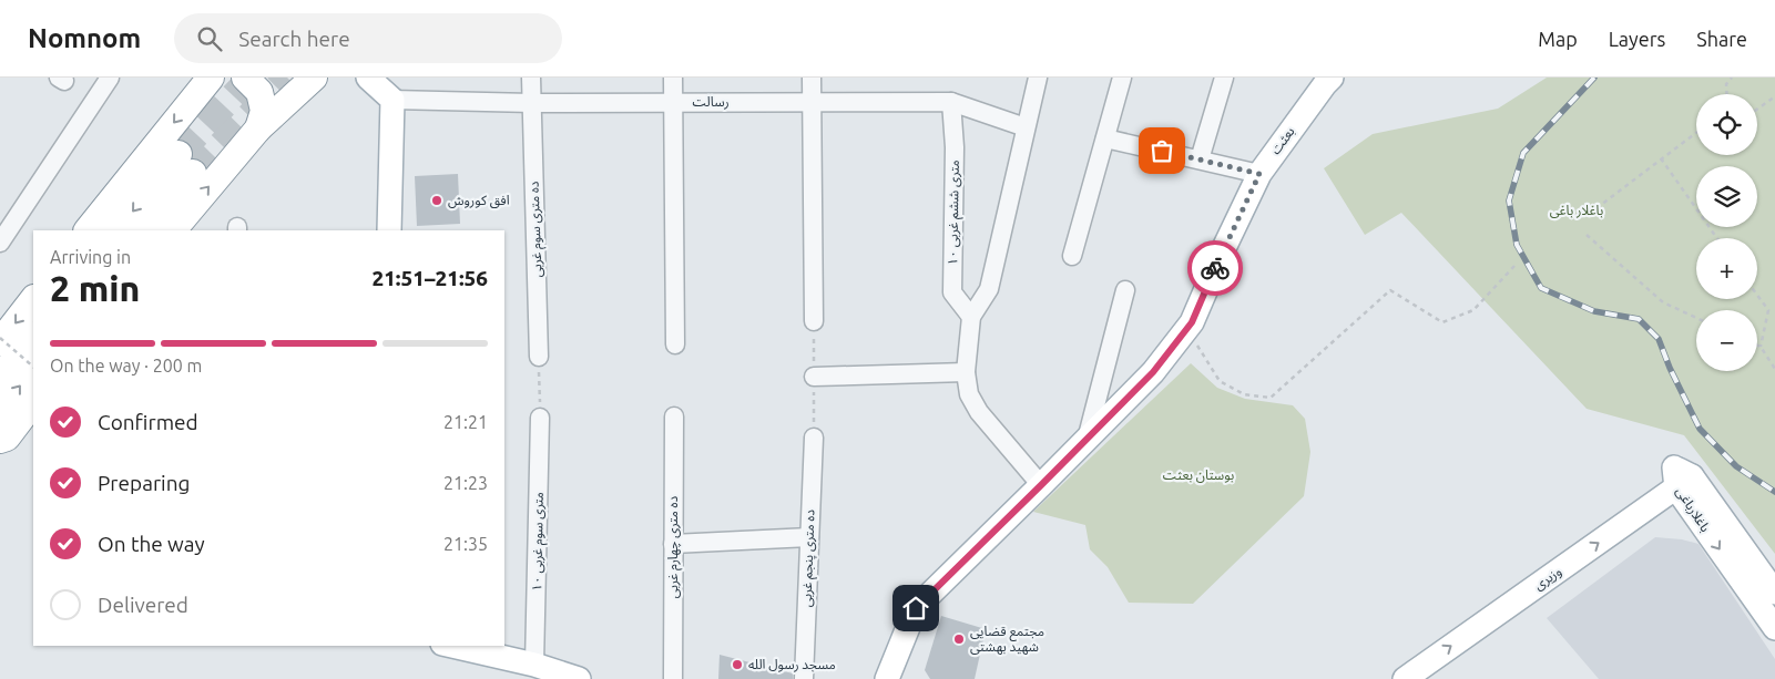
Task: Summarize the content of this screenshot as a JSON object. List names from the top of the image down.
{
  "streets": {
    "main road": ["بعثت", "باغلارباغی", "وزیری"],
    "street": [
      "رسالت",
      "۱۰ متری ششم غربی",
      "ده متری سوم غربی",
      "۱۰ متری سوم غربی",
      "ده متری چهارم غربی",
      "ده متری پنجم غربی"
    ]
  },
  "crossings": [
    ["رسالت", "۱۰ متری ششم غربی"],
    ["رسالت", "ده متری سوم غربی"],
    ["باغلارباغی", "وزیری"]
  ],
  "one_way": ["وزیری"],
  "parks": ["باغلار باغی", "بوستان بعثت"],
  "places": ["افق کوروش", "مجتمع قضایی شهید بهشتی", "مسجد رسول الله"],
  "page": {
    "header": "Nomnom",
    "search": "Search here",
    "nav": ["Map", "Layers", "Share"],
    "map_buttons": ["+", "−"],
    "heading": ["2 min", "Arriving in", "21:51–21:56"],
    "bar": "On the way · 200 m",
    "list": [
      ["Confirmed", "21:21"],
      ["Preparing", "21:23"],
      ["On the way", "21:35"],
      "Delivered"
    ]
  }
}
